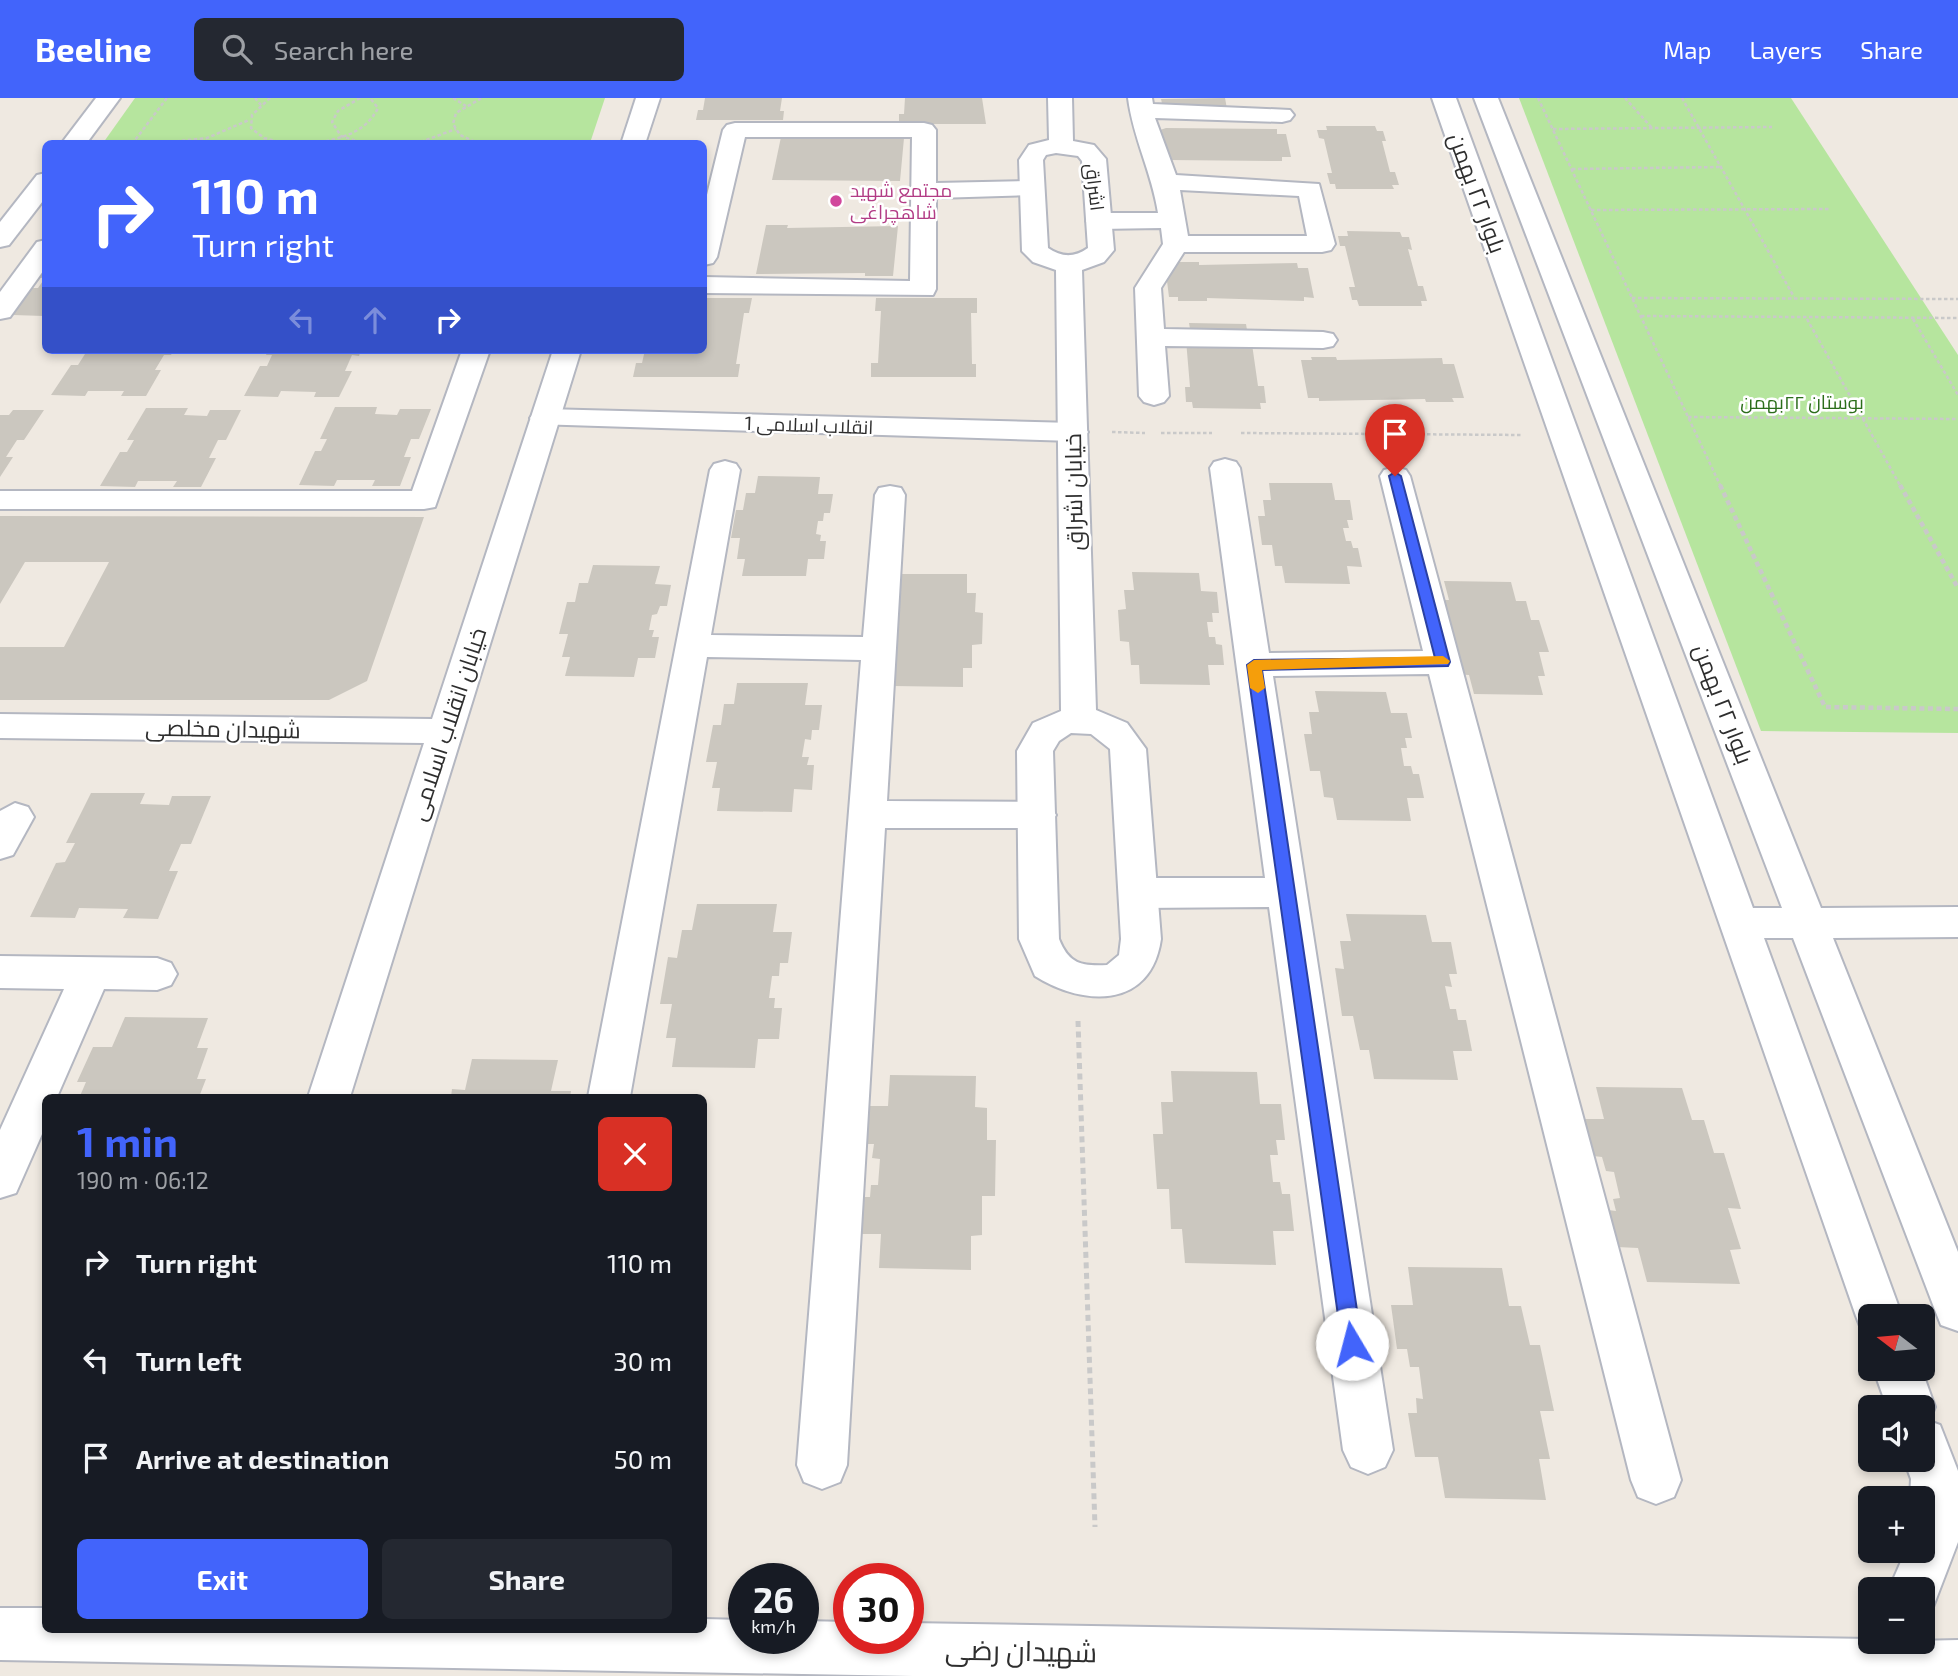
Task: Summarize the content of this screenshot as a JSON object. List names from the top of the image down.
{
  "streets": {
    "street": [
      "اشراق",
      "بلوار ۲۲ بهمن",
      "انقلاب اسلامی 1",
      "خیابان اشراق",
      "خیابان انقلاب اسلامی",
      "شهیدان مخلصی",
      "شهیدان رضی"
    ]
  },
  "crossings": [
    ["اشراق", "خیابان اشراق"],
    ["انقلاب اسلامی 1", "خیابان اشراق"],
    ["انقلاب اسلامی 1", "خیابان انقلاب اسلامی"],
    ["خیابان انقلاب اسلامی", "شهیدان مخلصی"]
  ],
  "parks": ["بوستان ۲۲بهمن"],
  "places": ["مجتمع شهید شاهچراغی"],
  "north": "left",
  "page": {
    "header": "Beeline",
    "search": "Search here",
    "nav": ["Map", "Layers", "Share"],
    "turn": ["110 m", "Turn right"],
    "heading": ["1 min", "190 m · 06:12"],
    "list": [
      {
        "name": "Turn right",
        "value": "110 m"
      },
      {
        "name": "Turn left",
        "value": "30 m"
      },
      {
        "name": "Arrive at destination",
        "value": "50 m"
      }
    ],
    "map_buttons": ["+", "−"],
    "buttons": ["Exit", "Share"],
    "speed": "26 km/h",
    "limit": "30"
  }
}
